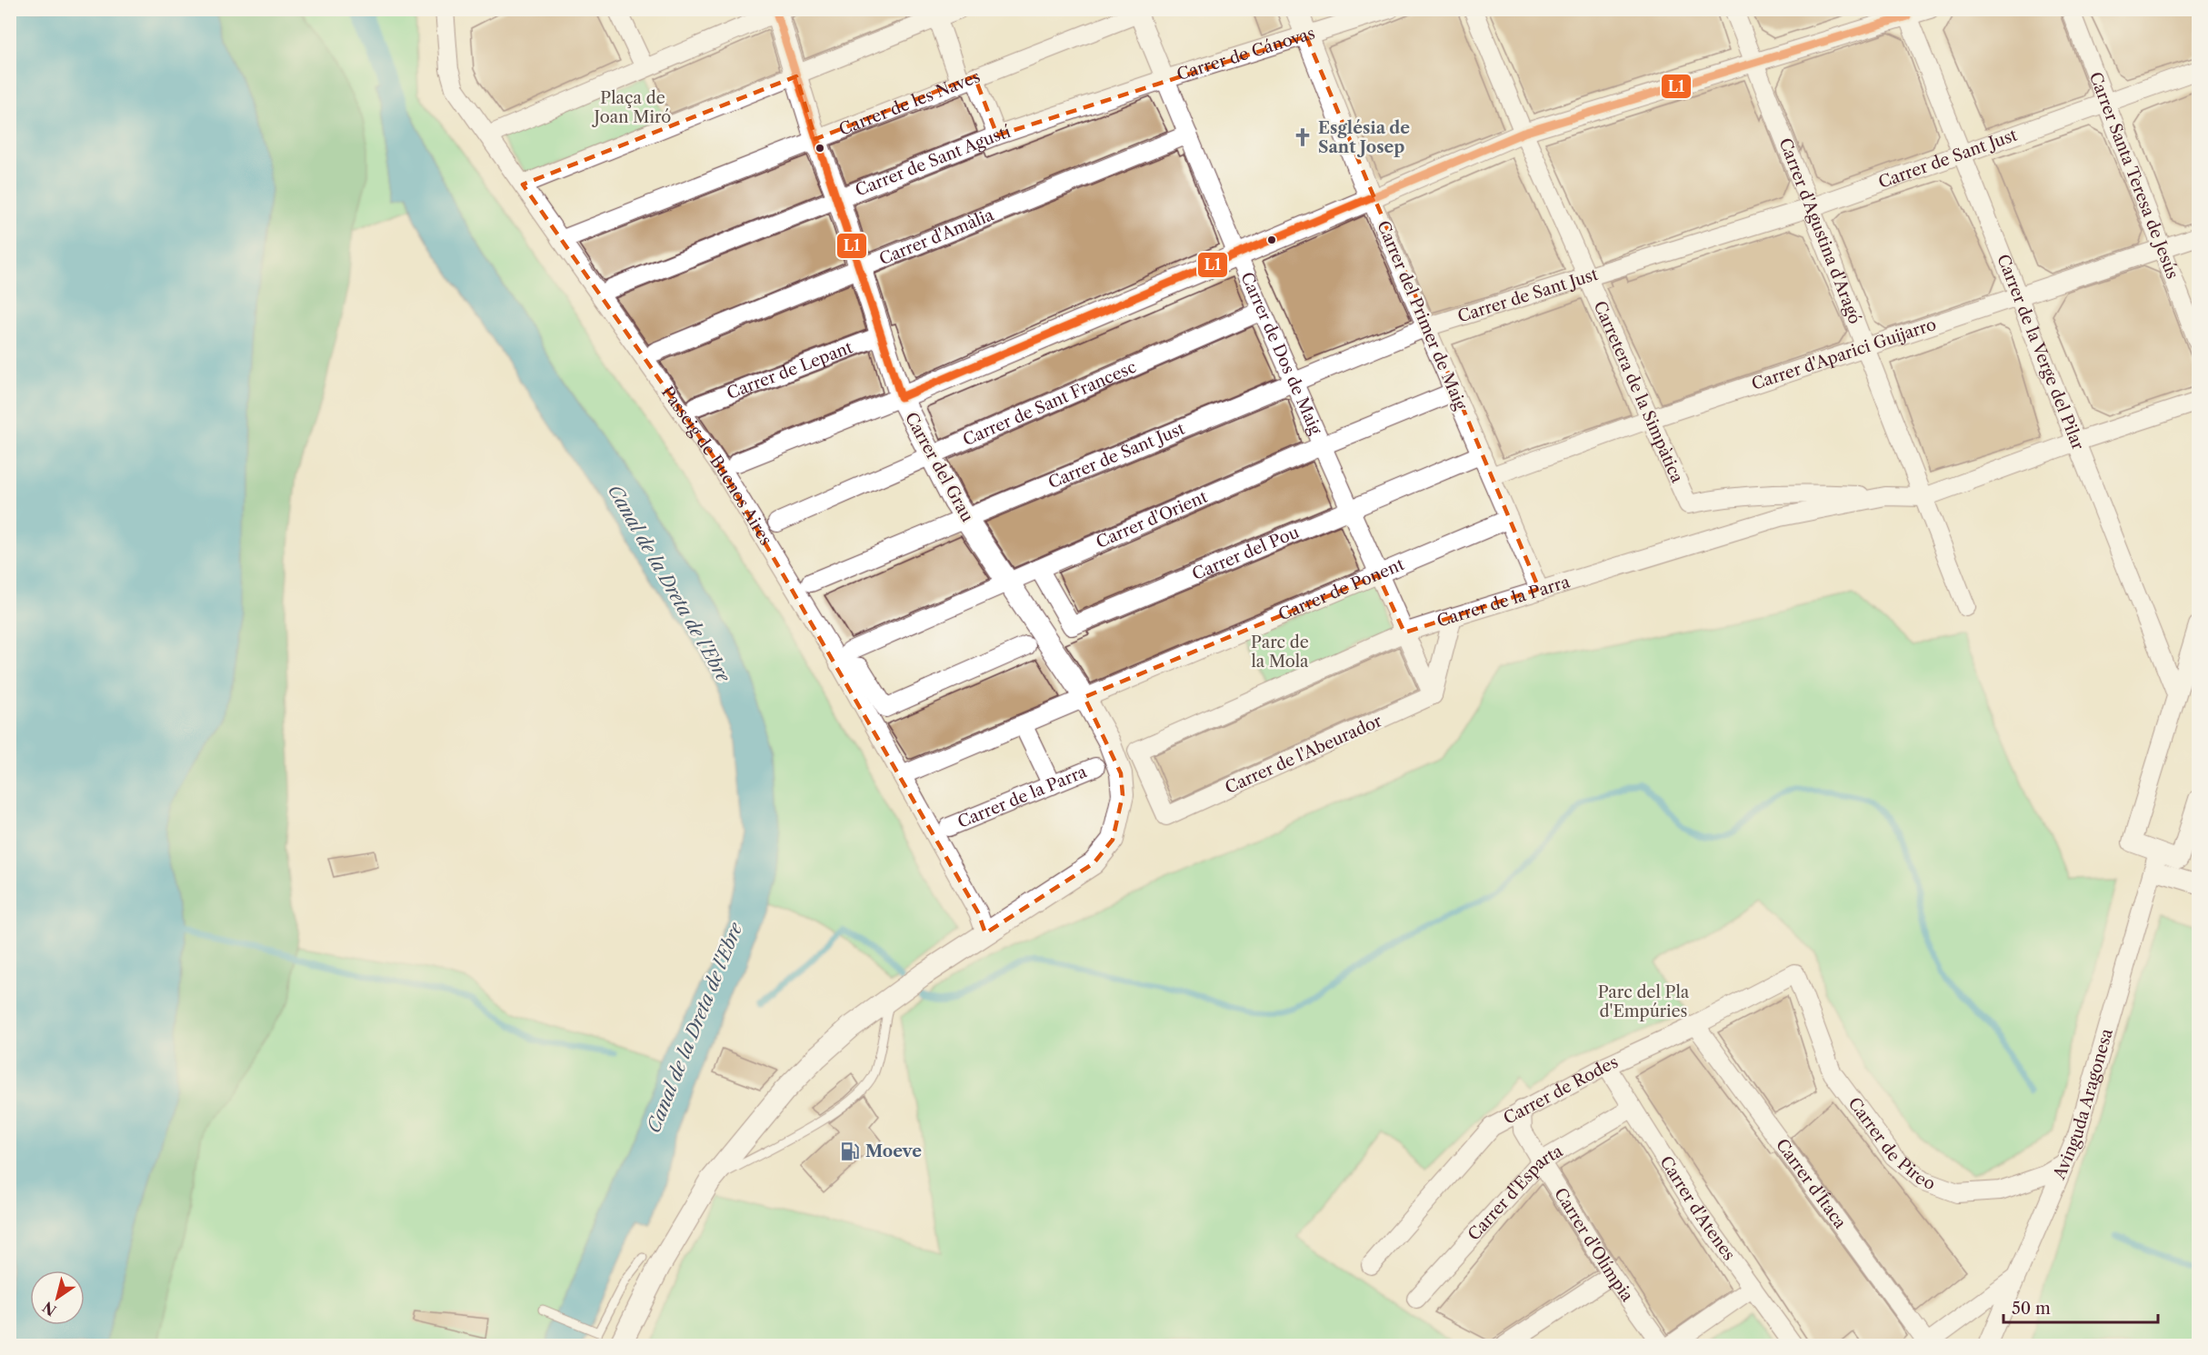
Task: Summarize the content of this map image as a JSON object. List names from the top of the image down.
{
  "streets": {
    "street": [
      "Carrer de Cánovas",
      "Carrer de les Naves",
      "Carrer de Sant Just",
      "Carrer de Sant Agustí",
      "Carrer Santa Teresa de Jesús",
      "Carrer d'Agustina d'Aragó",
      "Carrer d'Amàlia",
      "Carrer del Primer de Maig",
      "Carrer de la Verge del Pilar",
      "Carrer de Dos de Maig",
      "Carrer d'Aparici Guijarro",
      "Carrer de Lepant",
      "Carretera de la Simpàtica",
      "Carrer de Sant Francesc",
      "Passeig de Buenos Aires",
      "Carrer del Grau",
      "Carrer d'Orient",
      "Carrer del Pou",
      "Carrer de Ponent",
      "Carrer de la Parra",
      "Carrer de l'Abeurador",
      "Carrer de Rodes",
      "Avinguda Aragonesa",
      "Carrer de Pireo",
      "Carrer d'Ítaca",
      "Carrer d'Esparta",
      "Carrer d'Atenes",
      "Carrer d'Olímpia"
    ]
  },
  "crossings": [
    ["Carrer de Cánovas", "Carrer de Sant Agustí"],
    ["Carrer de Cánovas", "Carrer del Primer de Maig"],
    ["Carrer de Cánovas", "Carrer de Dos de Maig"],
    ["Carrer de les Naves", "Carrer de Dos de Maig"],
    ["Carrer de les Naves", "Passeig de Buenos Aires"],
    ["Carrer de les Naves", "Carrer del Grau"],
    ["Carrer de Sant Just", "Carrer Santa Teresa de Jesús"],
    ["Carrer de Sant Just", "Carrer d'Agustina d'Aragó"],
    ["Carrer de Sant Just", "Carrer del Primer de Maig"],
    ["Carrer de Sant Just", "Carrer de la Verge del Pilar"],
    ["Carrer de Sant Just", "Carrer de Dos de Maig"],
    ["Carrer de Sant Just", "Carretera de la Simpàtica"],
    ["Carrer de Sant Just", "Carrer del Grau"],
    ["Carrer de Sant Agustí", "Carrer de Dos de Maig"],
    ["Carrer de Sant Agustí", "Carrer del Grau"],
    ["Carrer Santa Teresa de Jesús", "Carrer d'Aparici Guijarro"],
    ["Carrer d'Agustina d'Aragó", "Carrer d'Aparici Guijarro"],
    ["Carrer d'Agustina d'Aragó", "Carrer de la Parra"],
    ["Carrer d'Amàlia", "Carrer de Dos de Maig"],
    ["Carrer d'Amàlia", "Carrer del Grau"],
    ["Carrer del Primer de Maig", "Carrer d'Aparici Guijarro"],
    ["Carrer del Primer de Maig", "Carrer d'Orient"],
    ["Carrer del Primer de Maig", "Carrer del Pou"],
    ["Carrer del Primer de Maig", "Carrer de Ponent"],
    ["Carrer del Primer de Maig", "Carrer de la Parra"],
    ["Carrer de la Verge del Pilar", "Carrer d'Aparici Guijarro"],
    ["Carrer de Dos de Maig", "Carrer de Sant Francesc"],
    ["Carrer de Dos de Maig", "Carrer d'Orient"],
    ["Carrer de Dos de Maig", "Carrer del Pou"],
    ["Carrer de Dos de Maig", "Carrer de Ponent"],
    ["Carrer de Dos de Maig", "Carrer de la Parra"],
    ["Carrer de Dos de Maig", "Carrer de l'Abeurador"],
    ["Carrer d'Aparici Guijarro", "Carretera de la Simpàtica"],
    ["Carrer de Lepant", "Carrer del Grau"],
    ["Carretera de la Simpàtica", "Carrer de la Parra"],
    ["Carrer de Sant Francesc", "Carrer del Grau"],
    ["Passeig de Buenos Aires", "Carrer del Grau"],
    ["Passeig de Buenos Aires", "Carrer d'Orient"],
    ["Passeig de Buenos Aires", "Carrer de Ponent"],
    ["Carrer del Grau", "Carrer d'Orient"],
    ["Carrer del Grau", "Carrer de Ponent"],
    ["Carrer d'Orient", "Carrer del Pou"],
    ["Carrer de la Parra", "Carrer de l'Abeurador"],
    ["Carrer de Rodes", "Carrer de Pireo"],
    ["Carrer de Rodes", "Carrer d'Ítaca"],
    ["Carrer de Rodes", "Carrer d'Atenes"],
    ["Carrer de Rodes", "Carrer d'Olímpia"],
    ["Avinguda Aragonesa", "Carrer de Pireo"],
    ["Carrer d'Esparta", "Carrer d'Atenes"],
    ["Carrer d'Esparta", "Carrer d'Olímpia"]
  ],
  "water": ["Canal de la Dreta de l'Ebre"],
  "parks": ["Plaça de Joan Miró", "Parc de la Mola", "Parc del Pla d'Empúries"],
  "places": {
    "church": ["Església de Sant Josep"],
    "fuel station": ["Moeve"]
  },
  "lines": ["transit line L1"],
  "scale_bar": "50 m",
  "north": "bottom left"
}
